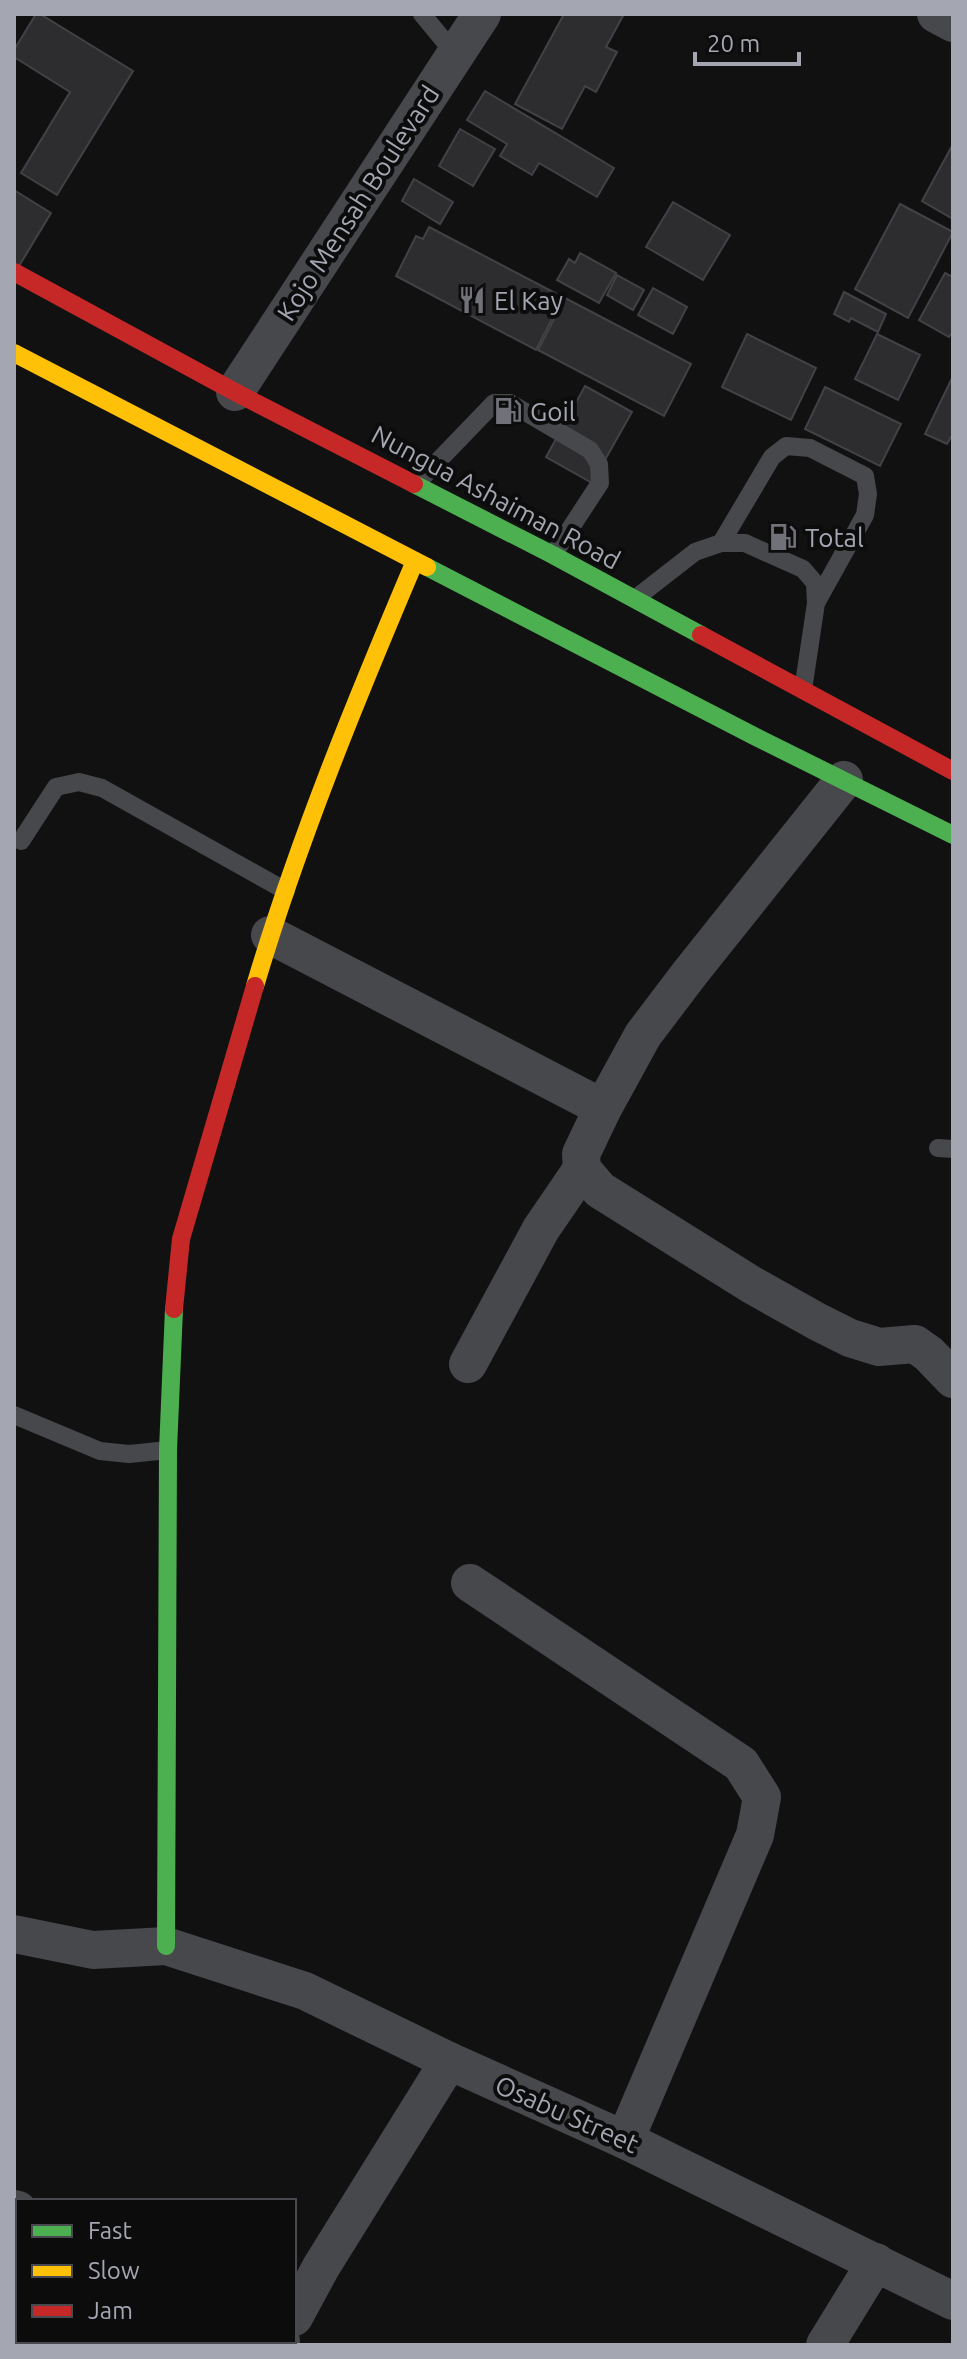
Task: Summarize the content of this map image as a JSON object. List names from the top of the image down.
{
  "streets": {
    "main road": ["Nungua Ashaiman Road"],
    "street": ["Kojo Mensah Boulevard", "Osabu Street"]
  },
  "crossings": [
    ["Kojo Mensah Boulevard", "Nungua Ashaiman Road"]
  ],
  "places": {
    "restaurant": ["El Kay"],
    "fuel station": ["Goil", "Total"]
  },
  "legend": ["Fast", "Slow", "Jam"],
  "scale_bar": "20 m"
}
